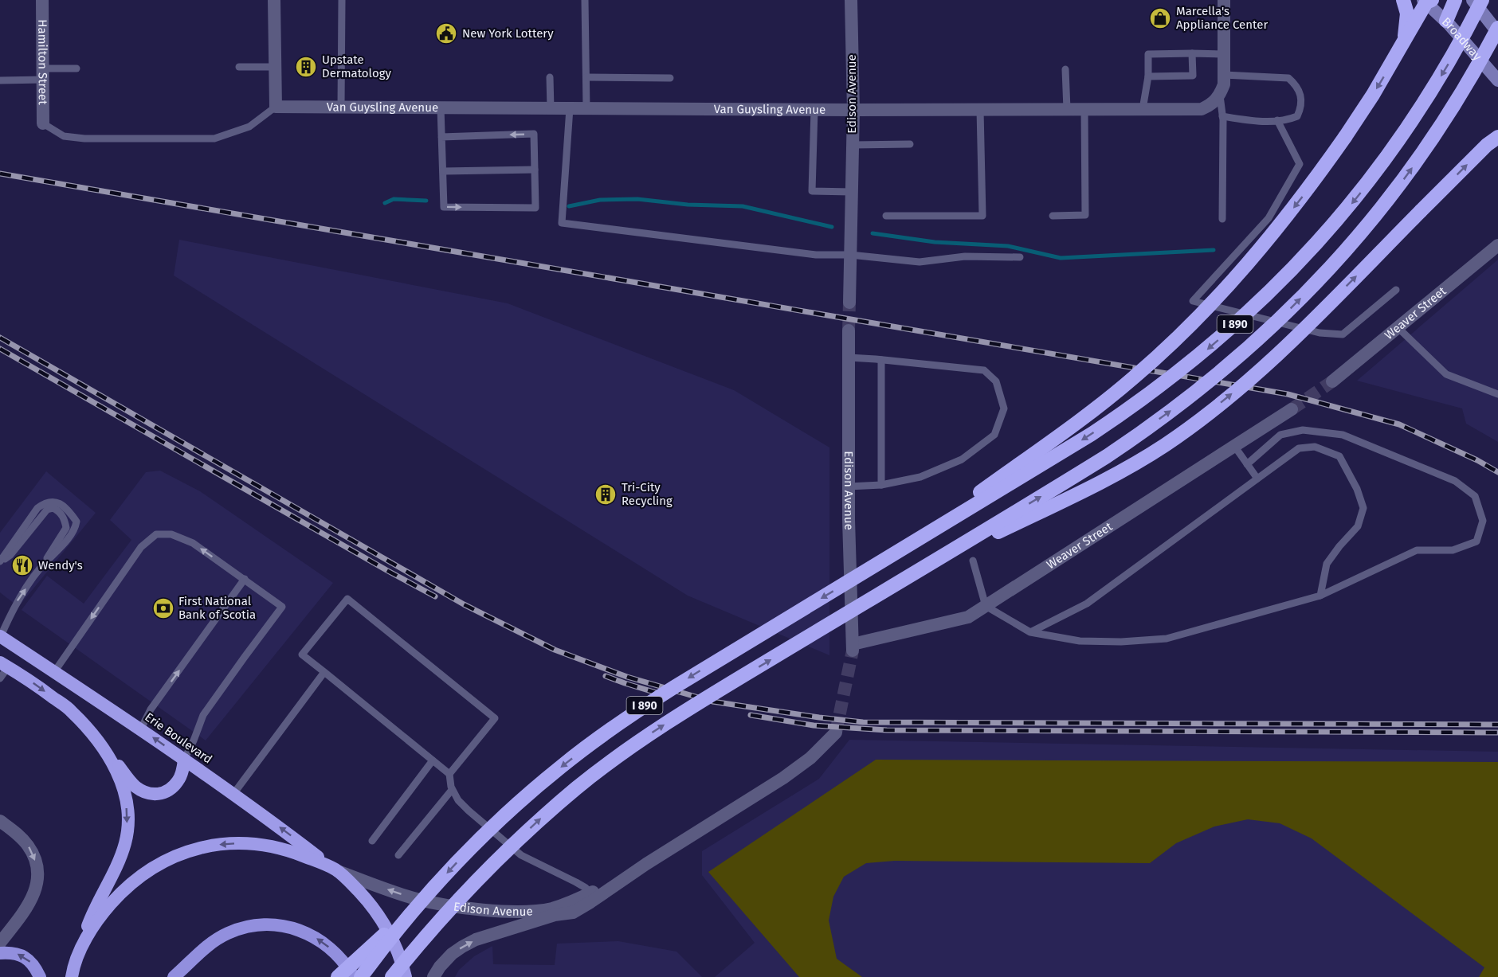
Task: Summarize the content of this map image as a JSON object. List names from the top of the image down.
{
  "streets": {
    "highway": ["I 890", "Erie Boulevard"],
    "main road": ["Broadway"],
    "street": [
      "Hamilton Street",
      "Edison Avenue",
      "Van Guysling Avenue",
      "Weaver Street"
    ]
  },
  "crossings": [
    ["Edison Avenue", "Van Guysling Avenue"],
    ["Edison Avenue", "Weaver Street"],
    ["Edison Avenue", "Erie Boulevard"]
  ],
  "one_way": ["Erie Boulevard"],
  "places": {
    "shop": ["Marcella's Appliance Center"],
    "public building": ["New York Lottery"],
    "building": ["Upstate Dermatology", "Tri-City Recycling"],
    "restaurant": ["Wendy's"],
    "bank": ["First National Bank of Scotia"]
  }
}
